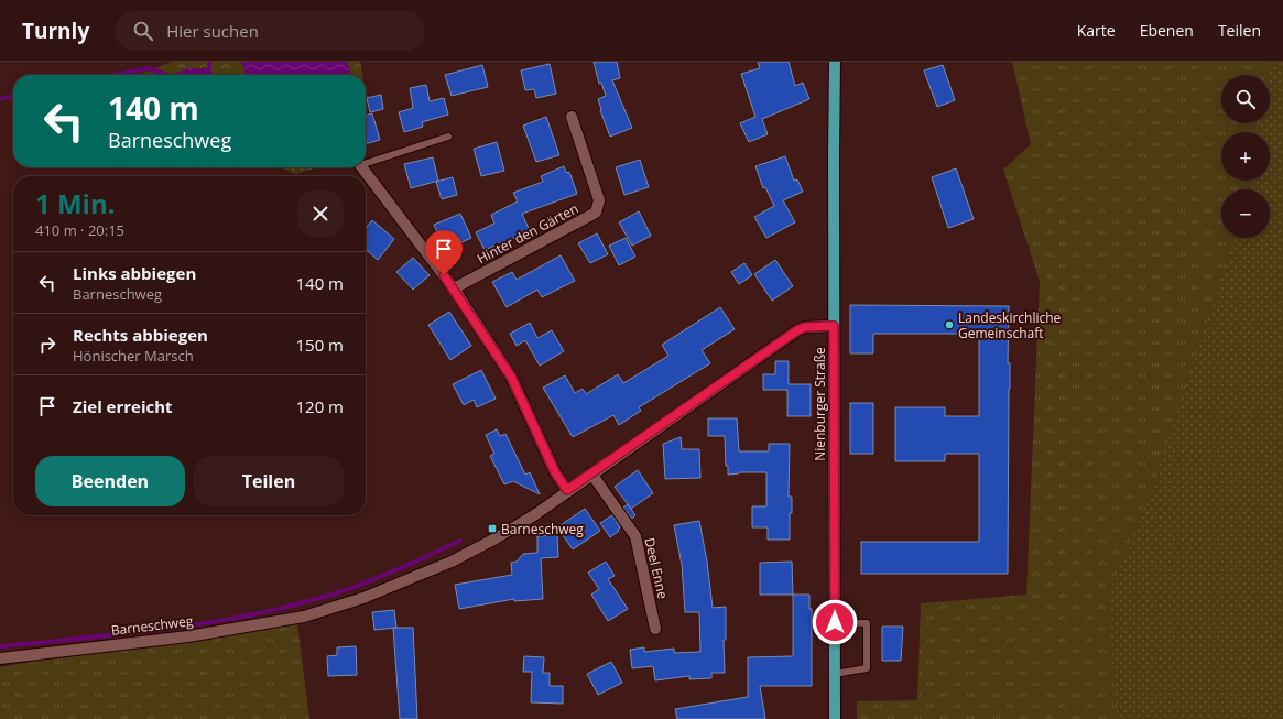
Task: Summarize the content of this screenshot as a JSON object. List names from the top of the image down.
{
  "streets": {
    "main road": ["Nienburger Straße"],
    "street": ["Hinter den Gärten", "Deel Enne", "Barneschweg"]
  },
  "crossings": [
    ["Nienburger Straße", "Barneschweg"],
    ["Deel Enne", "Barneschweg"]
  ],
  "places": {
    "other": ["Landeskirchliche Gemeinschaft"],
    "transit": ["Barneschweg"]
  },
  "page": {
    "header": "Turnly",
    "search": "Hier suchen",
    "nav": ["Karte", "Ebenen", "Teilen"],
    "map_buttons": ["+", "−"],
    "turn": ["140 m", "Barneschweg"],
    "heading": ["1 Min.", "410 m · 20:15"],
    "list": [
      {
        "name": "Links abbiegen",
        "note": "Barneschweg",
        "value": "140 m"
      },
      {
        "name": "Rechts abbiegen",
        "note": "Hönischer Marsch",
        "value": "150 m"
      },
      {
        "name": "Ziel erreicht",
        "value": "120 m"
      }
    ],
    "buttons": ["Beenden", "Teilen"]
  }
}
